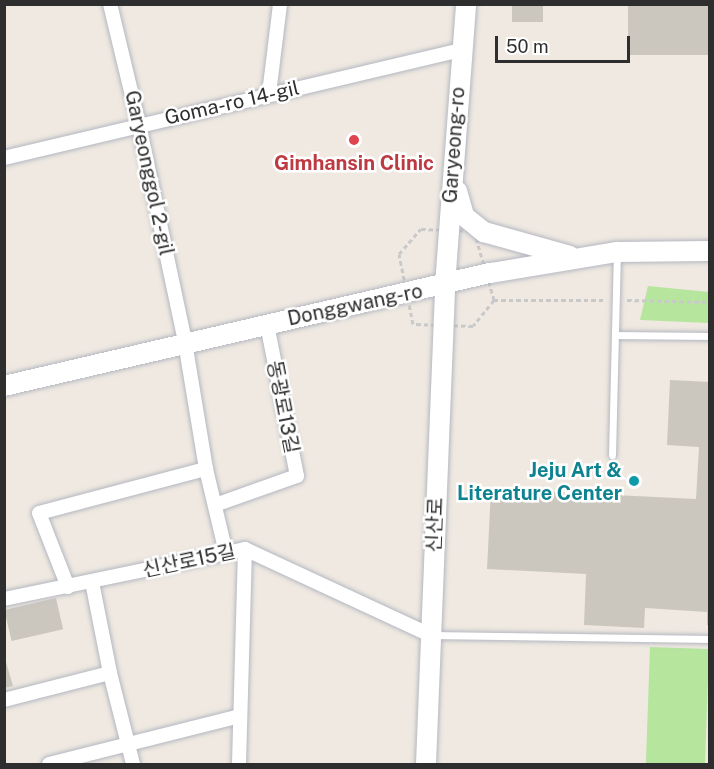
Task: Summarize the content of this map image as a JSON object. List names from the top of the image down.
{
  "streets": {
    "main road": ["Garyeong-ro", "Donggwang-ro", "신산로"],
    "street": [
      "Goma-ro 14-gil",
      "Garyeonggol 2-gil",
      "동광로13길",
      "신산로15길"
    ]
  },
  "crossings": [
    ["Goma-ro 14-gil", "Garyeong-ro"],
    ["Goma-ro 14-gil", "Garyeonggol 2-gil"],
    ["Garyeong-ro", "Donggwang-ro"],
    ["Garyeong-ro", "신산로"],
    ["Garyeonggol 2-gil", "Donggwang-ro"],
    ["Donggwang-ro", "동광로13길"],
    ["Donggwang-ro", "신산로"],
    ["신산로", "신산로15길"]
  ],
  "places": ["Gimhansin Clinic", "Jeju Art & Literature Center"],
  "scale_bar": "50 m"
}
